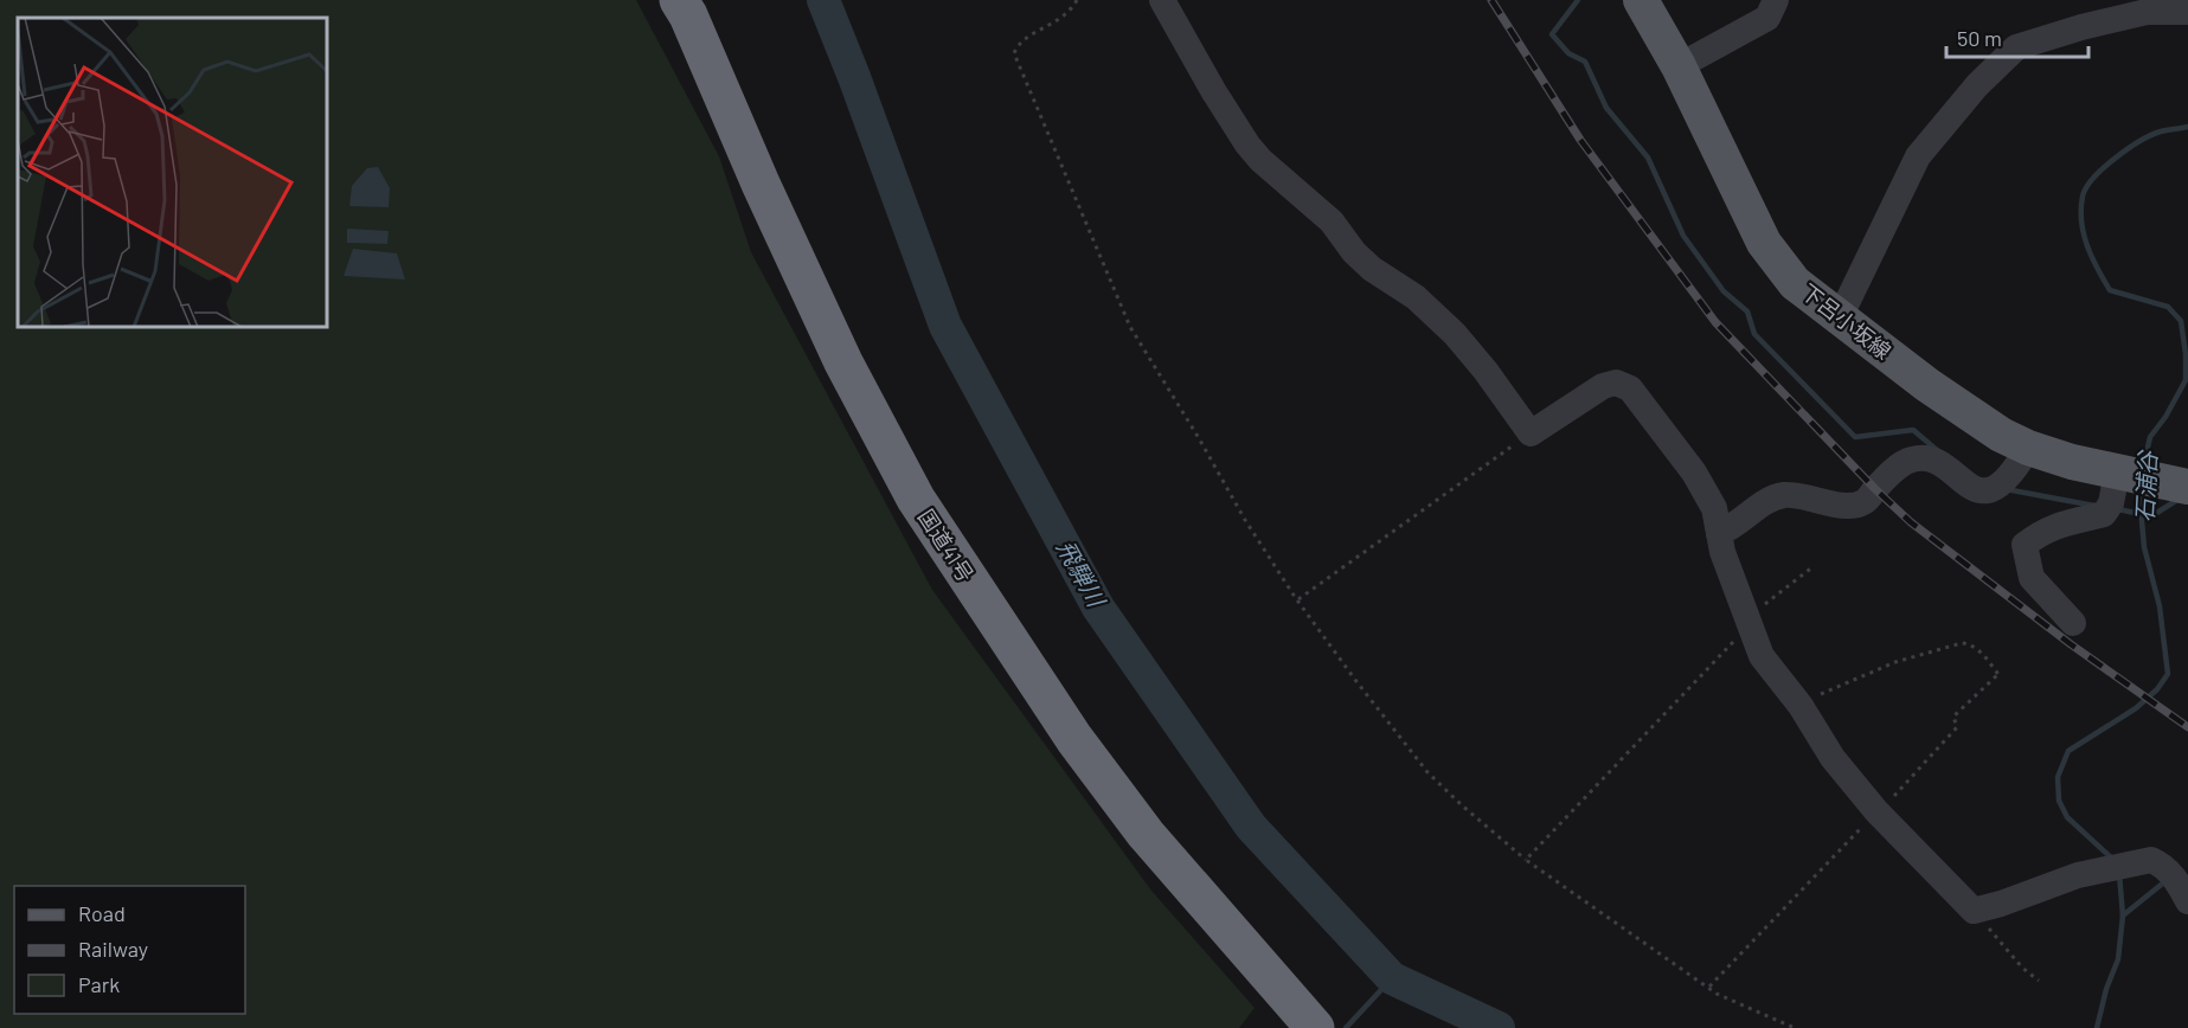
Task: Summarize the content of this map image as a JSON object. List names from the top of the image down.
{
  "streets": {
    "highway": ["国道41号"],
    "main road": ["下呂小坂線"]
  },
  "water": ["石浦谷", "飛騨川"],
  "legend": ["Road", "Railway", "Park"],
  "scale_bar": "50 m"
}
